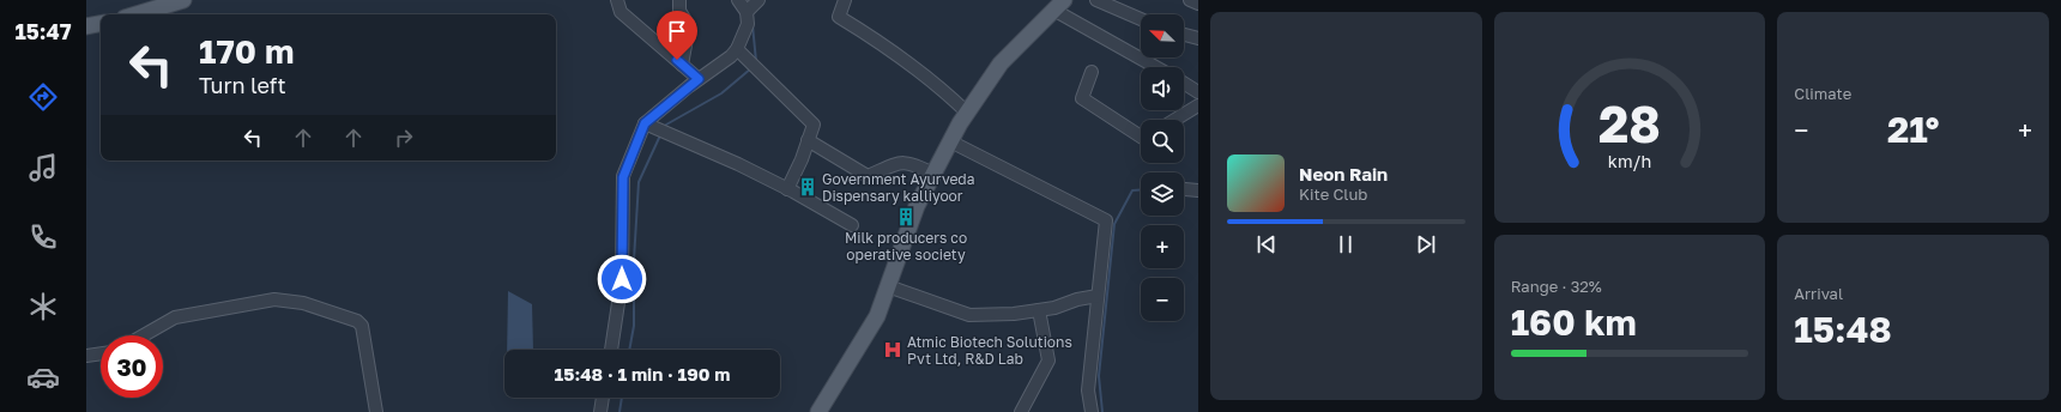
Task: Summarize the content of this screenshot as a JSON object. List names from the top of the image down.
{
  "places": {
    "building": ["Government Ayurveda Dispensary kalliyoor", "Milk producers co operative society"],
    "hospital": ["Atmic Biotech Solutions Pvt Ltd, R&D Lab"]
  },
  "north": "top left",
  "page": {
    "tabs": "15:47",
    "tile": [
      "Climate",
      ["Range · 32%", "160 km"],
      ["Arrival", "15:48"]
    ],
    "map_buttons": ["+", "−"],
    "turn": ["170 m", "Turn left"],
    "heat": ["−", "21°", "+"],
    "song": ["Neon Rain", "Kite Club"],
    "limit": "30",
    "trip": "15:48 · 1 min · 190 m",
    "gauge": ["28", "km/h"]
  }
}
